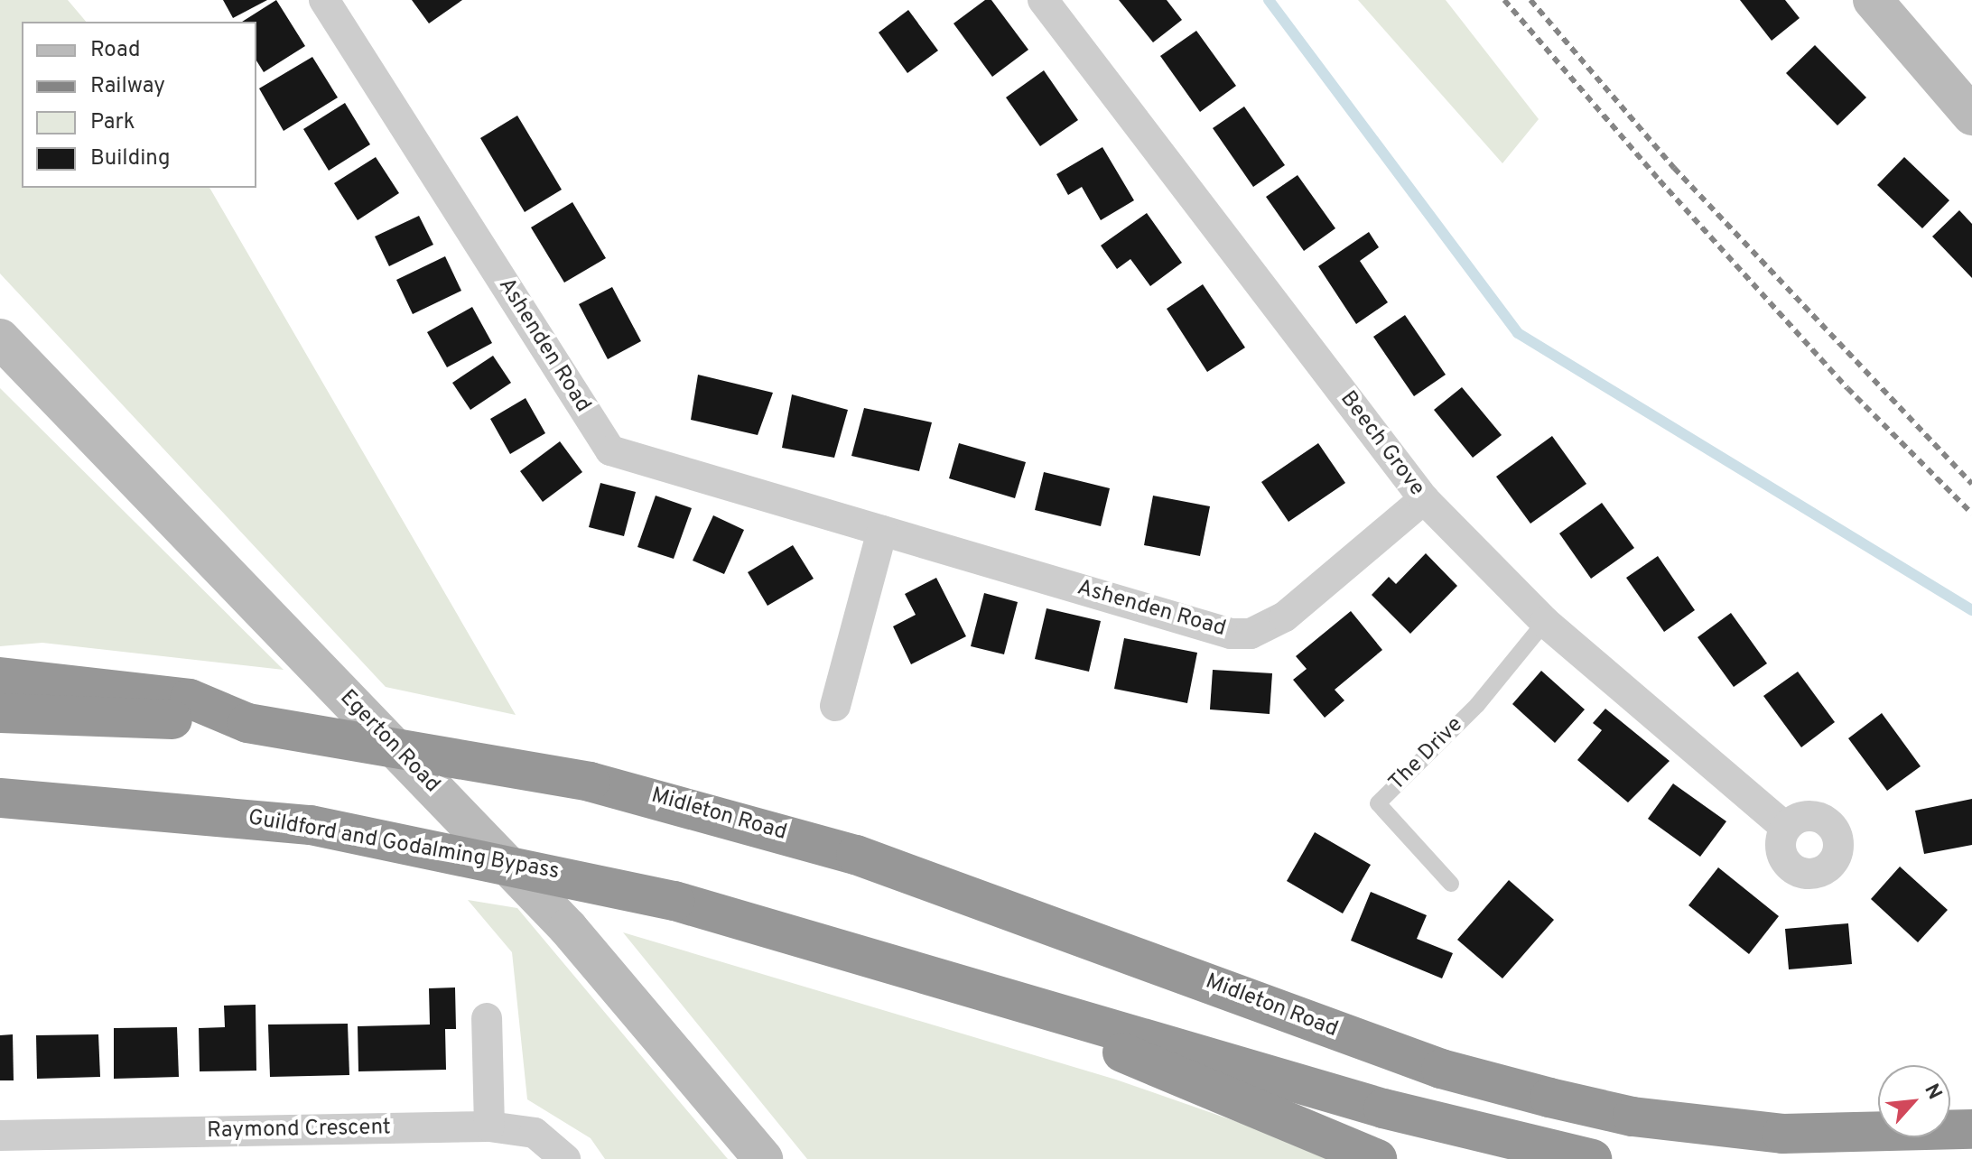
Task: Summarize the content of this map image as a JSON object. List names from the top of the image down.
{
  "streets": {
    "highway": ["Midleton Road", "Guildford and Godalming Bypass"],
    "street": [
      "Ashenden Road",
      "Beech Grove",
      "Egerton Road",
      "Raymond Crescent"
    ],
    "lane": ["The Drive"]
  },
  "crossings": [
    ["Ashenden Road", "Beech Grove"],
    ["Beech Grove", "The Drive"]
  ],
  "legend": [
    "Road",
    "Railway",
    "Park",
    "Building"
  ],
  "north": "top right"
}
